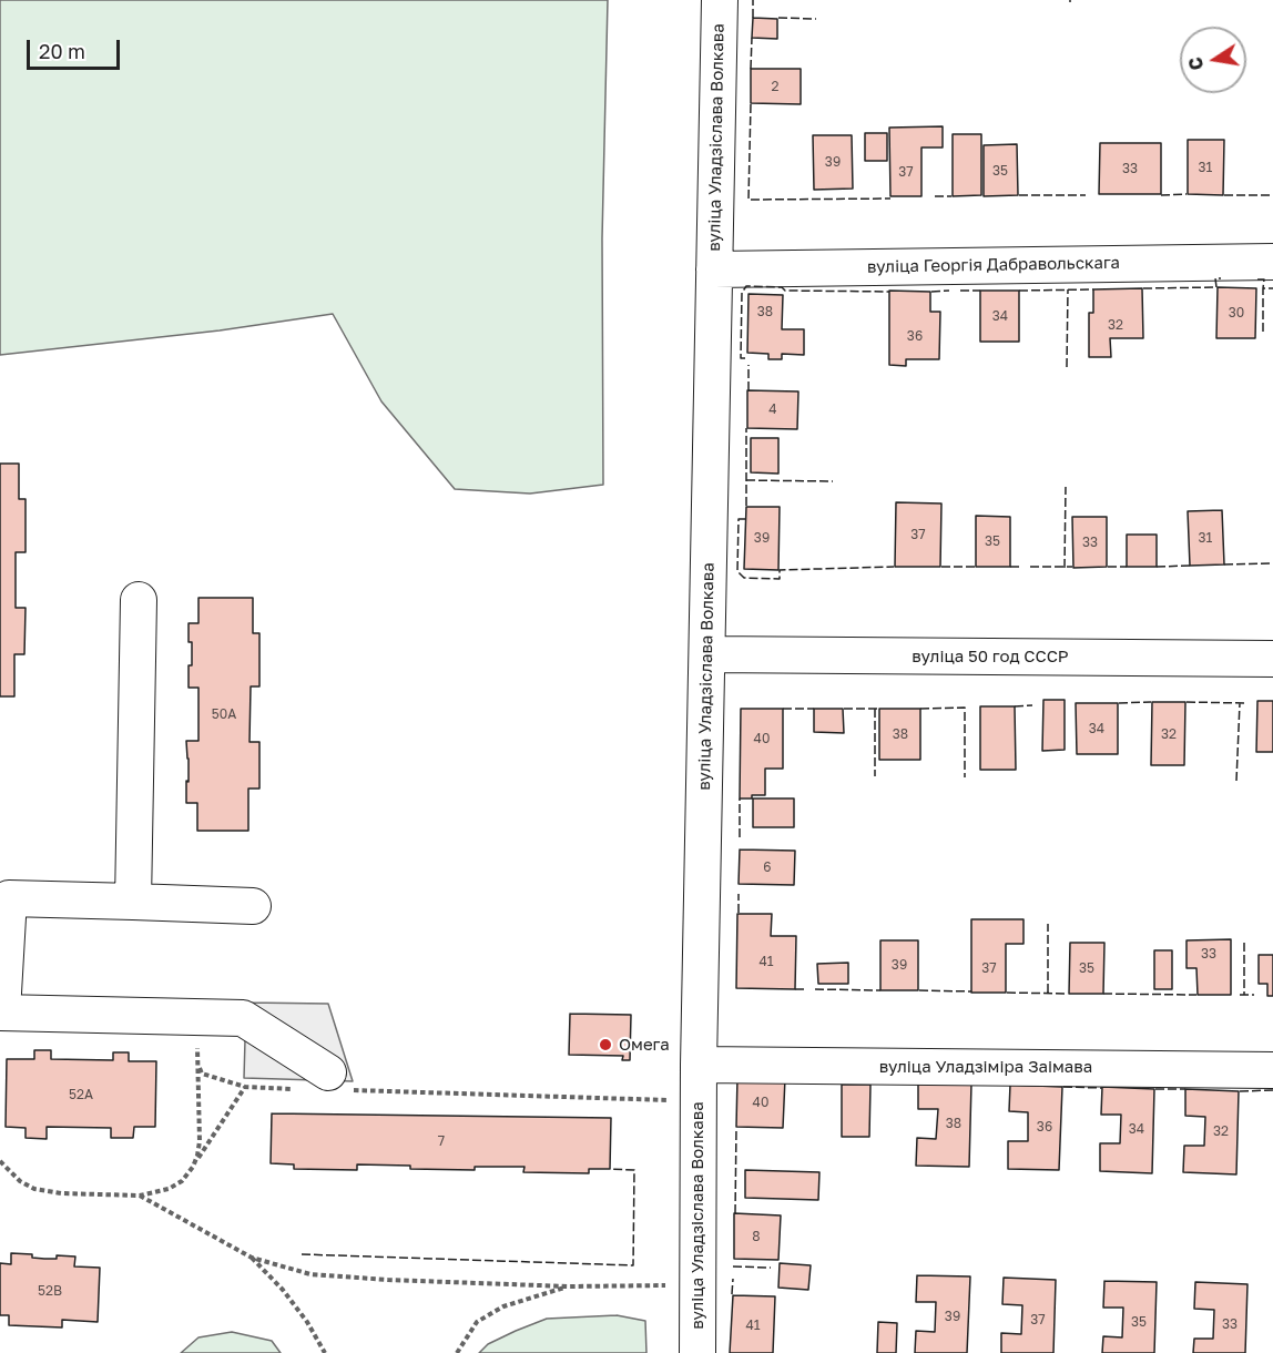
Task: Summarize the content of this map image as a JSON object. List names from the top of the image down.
{
  "streets": {
    "street": [
      "вуліца Уладзіслава Волкава",
      "вуліца Георгія Дабравольскага",
      "вуліца 50 год СССР",
      "вуліца Уладзіміра Заімава"
    ]
  },
  "crossings": [
    ["вуліца Уладзіслава Волкава", "вуліца Георгія Дабравольскага"],
    ["вуліца Уладзіслава Волкава", "вуліца 50 год СССР"],
    ["вуліца Уладзіслава Волкава", "вуліца Уладзіміра Заімава"]
  ],
  "places": ["Омега"],
  "house_numbers": [
    "2",
    "39",
    "31",
    "33",
    "35",
    "37",
    "38",
    "30",
    "34",
    "32",
    "36",
    "4",
    "37",
    "39",
    "31",
    "35",
    "33",
    "50А",
    "34",
    "38",
    "32",
    "40",
    "6",
    "33",
    "41",
    "39",
    "37",
    "35",
    "52А",
    "40",
    "38",
    "36",
    "34",
    "32",
    "7",
    "8",
    "52В",
    "39",
    "37",
    "35",
    "33",
    "41"
  ],
  "scale_bar": "20 m",
  "north": "left"
}
